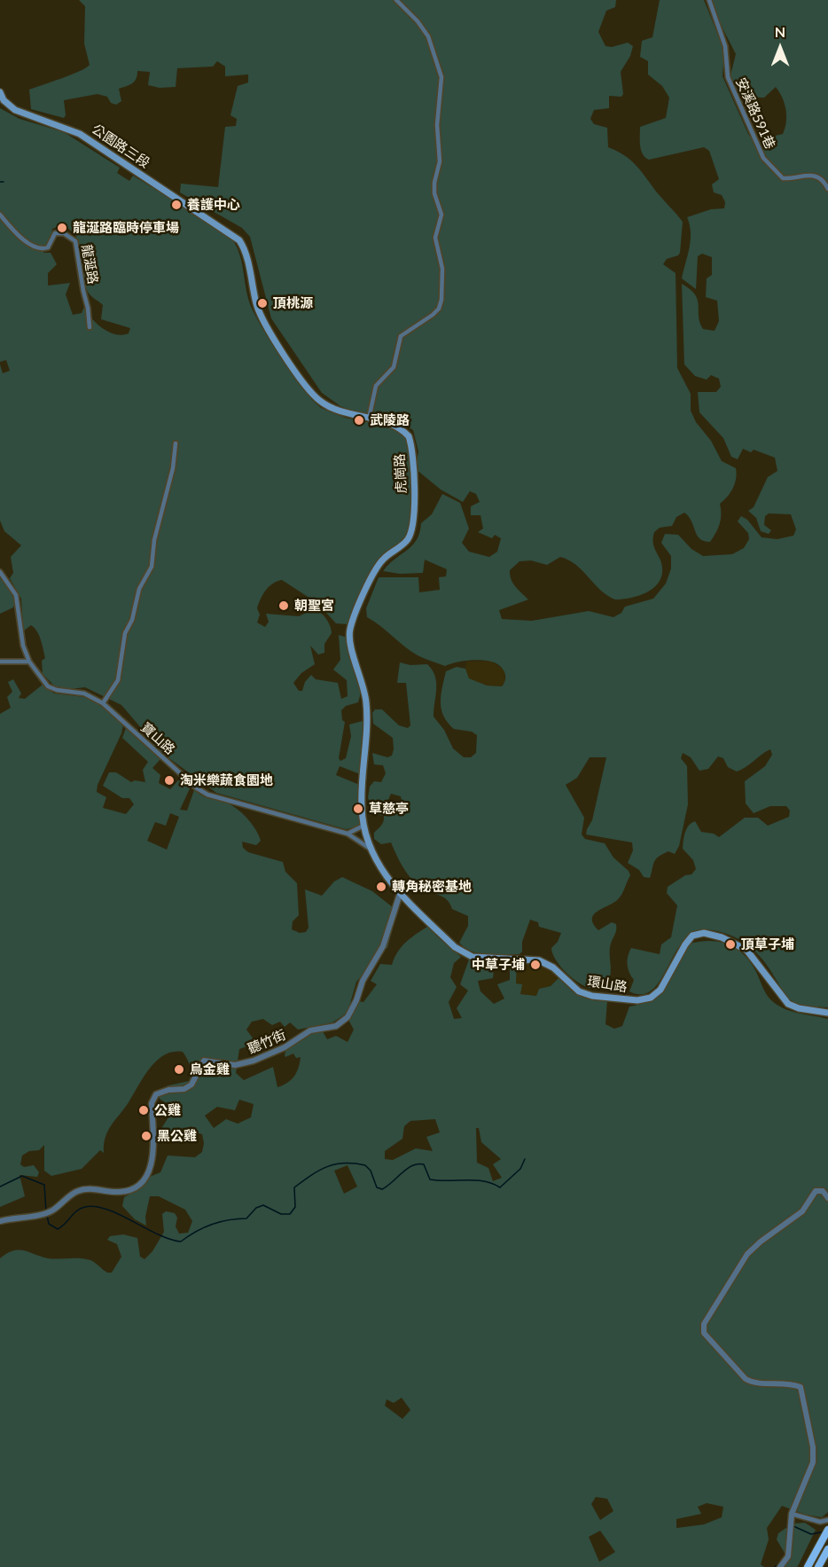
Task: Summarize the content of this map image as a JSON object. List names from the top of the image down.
{
  "streets": {
    "main road": ["公園路三段", "虎崗路", "環山路"],
    "street": [
      "安溪路591巷",
      "龍涎路",
      "寶山路",
      "聽竹街"
    ]
  },
  "crossings": [
    ["公園路三段", "虎崗路"],
    ["虎崗路", "環山路"],
    ["寶山路", "環山路"],
    ["環山路", "聽竹街"]
  ],
  "places": [
    "養護中心",
    "龍涎路臨時停車場",
    "頂桃源",
    "武陵路",
    "朝聖宮",
    "淘米樂蔬食園地",
    "草慈亭",
    "轉角秘密基地",
    "頂草子埔",
    "中草子埔",
    "烏金雞",
    "公雞",
    "黑公雞"
  ],
  "north": "top"
}
